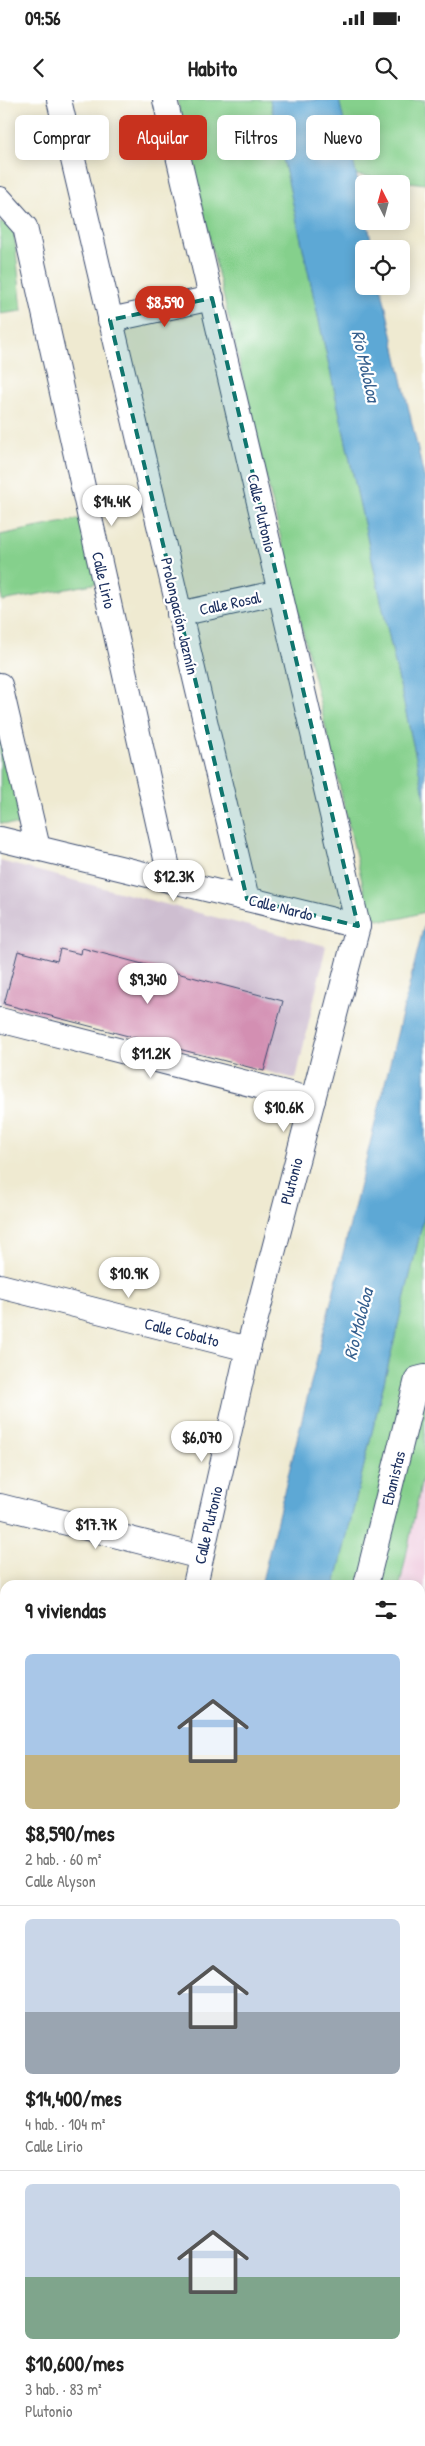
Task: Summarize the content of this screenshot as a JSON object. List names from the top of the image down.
{
  "streets": {
    "street": [
      "Calle Plutonio",
      "Calle Lirio",
      "Calle Rosal",
      "Prolongación Jazmín",
      "Calle Nardo",
      "Plutonio",
      "Calle Cobalto",
      "Ebanistas"
    ]
  },
  "crossings": [
    ["Calle Plutonio", "Calle Rosal"],
    ["Calle Plutonio", "Calle Nardo"],
    ["Calle Plutonio", "Plutonio"],
    ["Calle Plutonio", "Calle Cobalto"],
    ["Calle Lirio", "Calle Nardo"],
    ["Calle Rosal", "Prolongación Jazmín"],
    ["Prolongación Jazmín", "Calle Nardo"],
    ["Calle Nardo", "Plutonio"],
    ["Plutonio", "Calle Cobalto"]
  ],
  "water": ["Río Mololoa"],
  "north": "top",
  "page": {
    "status": "09:56",
    "header": "Habito",
    "chip": [
      "Comprar",
      "Alquilar",
      "Filtros",
      "Nuevo"
    ],
    "price": [
      "$8,590",
      "$14.4K",
      "$12.3K",
      "$9,340",
      "$11.2K",
      "$10.6K",
      "$10.9K",
      "$6,070",
      "$17.7K"
    ],
    "heading": "9 viviendas",
    "list": [
      {
        "name": "$8,590/mes",
        "note": "2 hab. · 60 m² · Calle Alyson"
      },
      {
        "name": "$14,400/mes",
        "note": "4 hab. · 104 m² · Calle Lirio"
      },
      {
        "name": "$10,600/mes",
        "note": "3 hab. · 83 m² · Plutonio"
      }
    ]
  }
}
